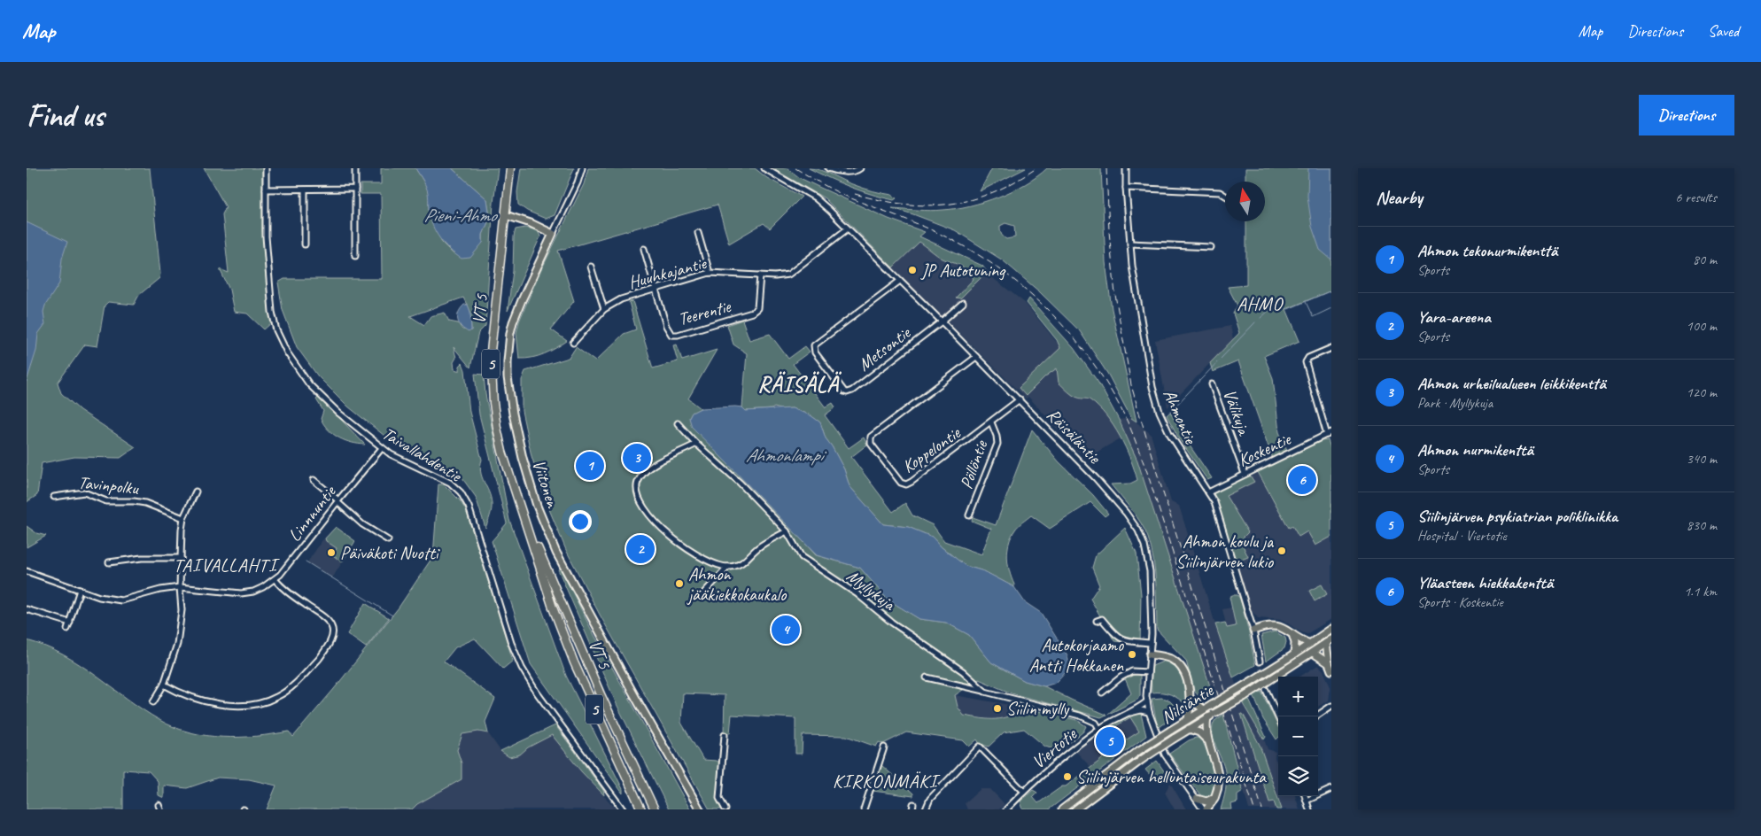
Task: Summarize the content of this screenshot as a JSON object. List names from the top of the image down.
{
  "streets": {
    "highway": ["VT 5", "5"],
    "main road": ["Viitonen", "Nilsiäntie"],
    "street": [
      "Huuhkajantie",
      "Teerentie",
      "Metsontie",
      "Välikuja",
      "Ahmontie",
      "Räisäläntie",
      "Koppelontie",
      "Koskentie",
      "Taivallahdentie",
      "Pöllöntie",
      "Tavinpolku",
      "Linnnuntie",
      "Myllykuja",
      "Viertotie"
    ]
  },
  "crossings": [
    ["Huuhkajantie", "Teerentie"],
    ["Huuhkajantie", "Räisäläntie"],
    ["VT 5", "5"],
    ["Metsontie", "Räisäläntie"],
    ["Välikuja", "Koskentie"],
    ["Ahmontie", "Koskentie"],
    ["Räisäläntie", "Koppelontie"],
    ["Räisäläntie", "Viertotie"],
    ["Koppelontie", "Pöllöntie"],
    ["Taivallahdentie", "Linnnuntie"],
    ["Myllykuja", "Viertotie"]
  ],
  "districts": [
    "AHMO",
    "RÄISÄLÄ",
    "TAIVALLAHTI",
    "KIRKONMÄKI"
  ],
  "water": ["Pieni-Ahmo", "Ahmonlampi"],
  "places": [
    "JP Autotuning",
    "Ahmon koulu ja Siilinjärven lukio",
    "Päiväkoti Nuotti",
    "Ahmon jääkiekkokaukalo",
    "Autokorjaamo Antti Hokkanen",
    "Siilin mylly",
    "Siilinjärven helluntaiseurakunta"
  ],
  "north": "top",
  "page": {
    "header": "Map",
    "nav": ["Map", "Directions", "Saved"],
    "buttons": "Directions",
    "title": "Find us",
    "heading": ["Nearby", "6 results"],
    "list": [
      {
        "mark": "1",
        "name": "Ahmon tekonurmikenttä",
        "note": "Sports",
        "value": "80 m"
      },
      {
        "mark": "2",
        "name": "Yara-areena",
        "note": "Sports",
        "value": "100 m"
      },
      {
        "mark": "3",
        "name": "Ahmon urheilualueen leikkikenttä",
        "note": "Park · Myllykuja",
        "value": "120 m"
      },
      {
        "mark": "4",
        "name": "Ahmon nurmikenttä",
        "note": "Sports",
        "value": "340 m"
      },
      {
        "mark": "5",
        "name": "Siilinjärven psykiatrian poliklinikka",
        "note": "Hospital · Viertotie",
        "value": "830 m"
      },
      {
        "mark": "6",
        "name": "Yläasteen hiekkakenttä",
        "note": "Sports · Koskentie",
        "value": "1.1 km"
      }
    ],
    "pins": [
      "3",
      "1",
      "6",
      "2",
      "4",
      "5"
    ],
    "map_buttons": ["+", "−"]
  }
}
